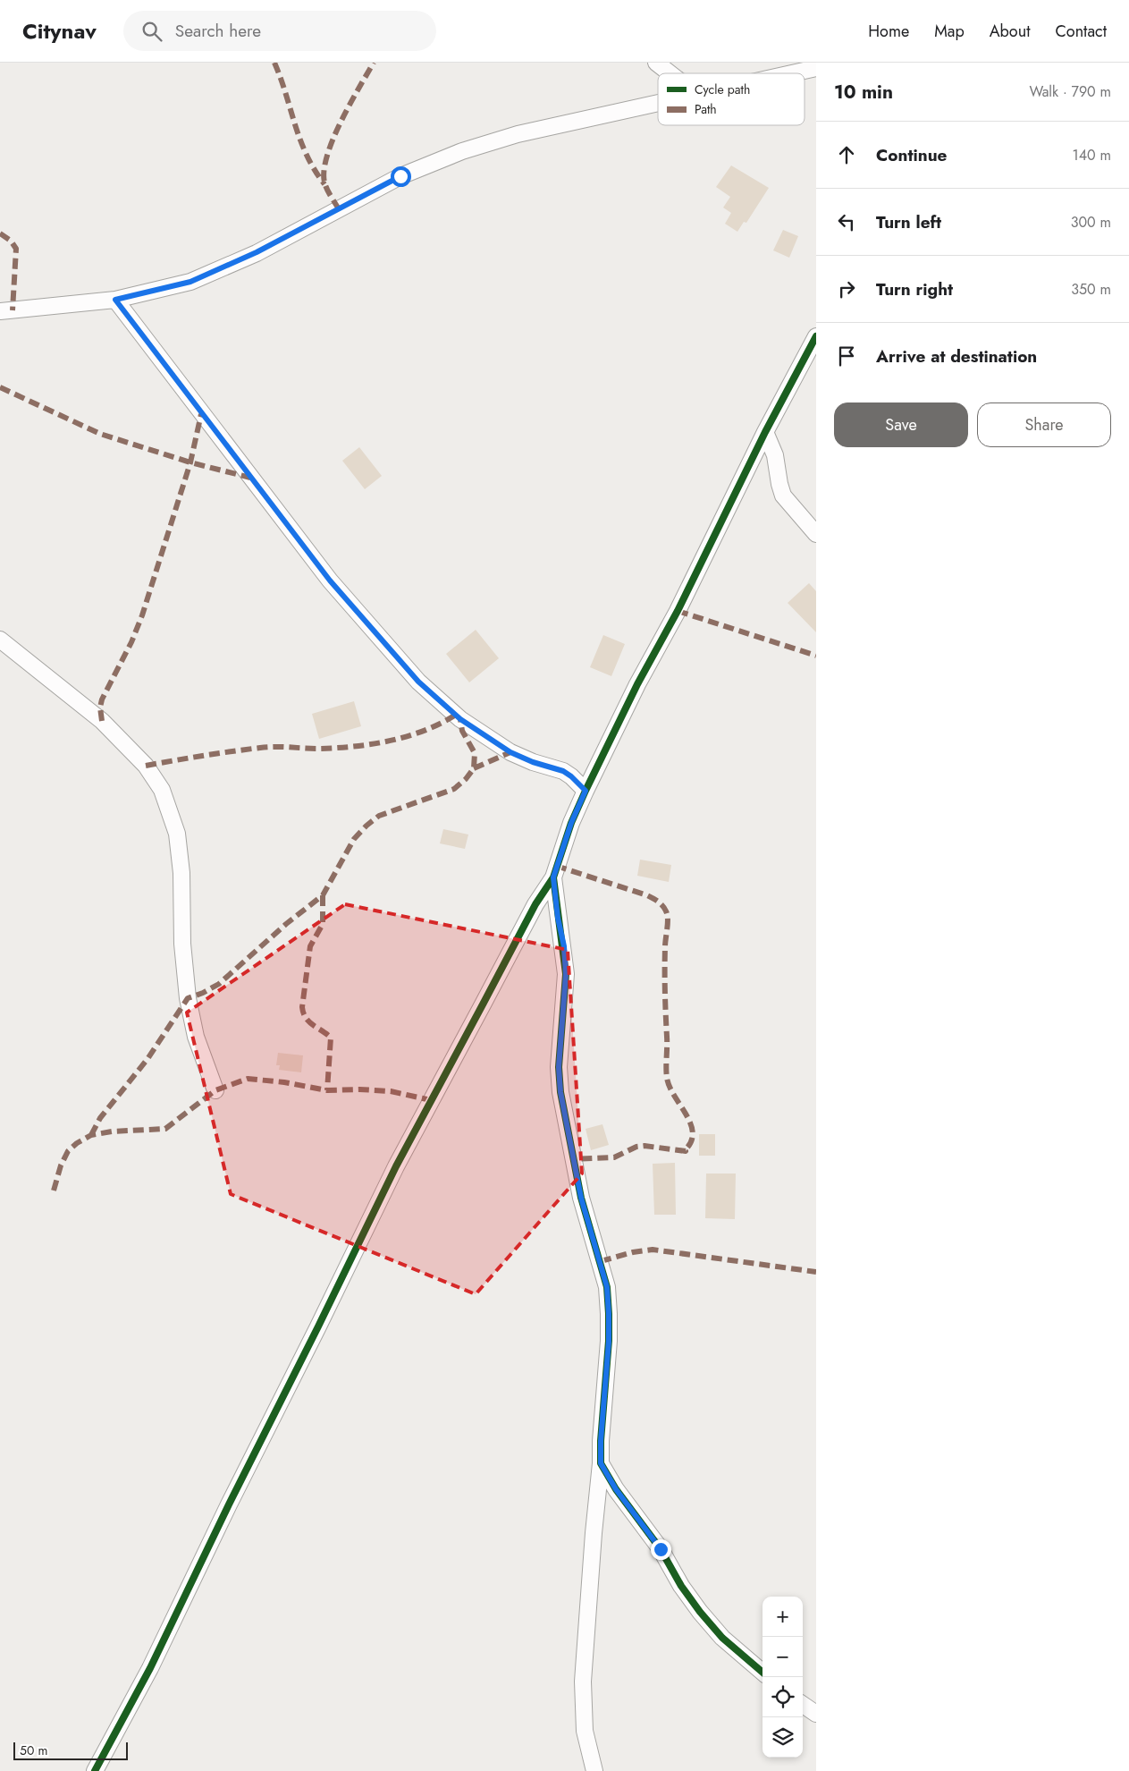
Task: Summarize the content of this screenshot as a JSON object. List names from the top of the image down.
{
  "legend": ["Cycle path", "Path"],
  "scale_bar": "50 m",
  "page": {
    "header": "Citynav",
    "search": "Search here",
    "nav": [
      "Home",
      "Map",
      "About",
      "Contact"
    ],
    "heading": ["10 min", "Walk · 790 m"],
    "list": [
      ["Continue", "140 m"],
      ["Turn left", "300 m"],
      ["Turn right", "350 m"],
      "Arrive at destination"
    ],
    "buttons": ["Save", "Share"],
    "map_buttons": ["+", "−"],
    "scale": "50 m"
  }
}
